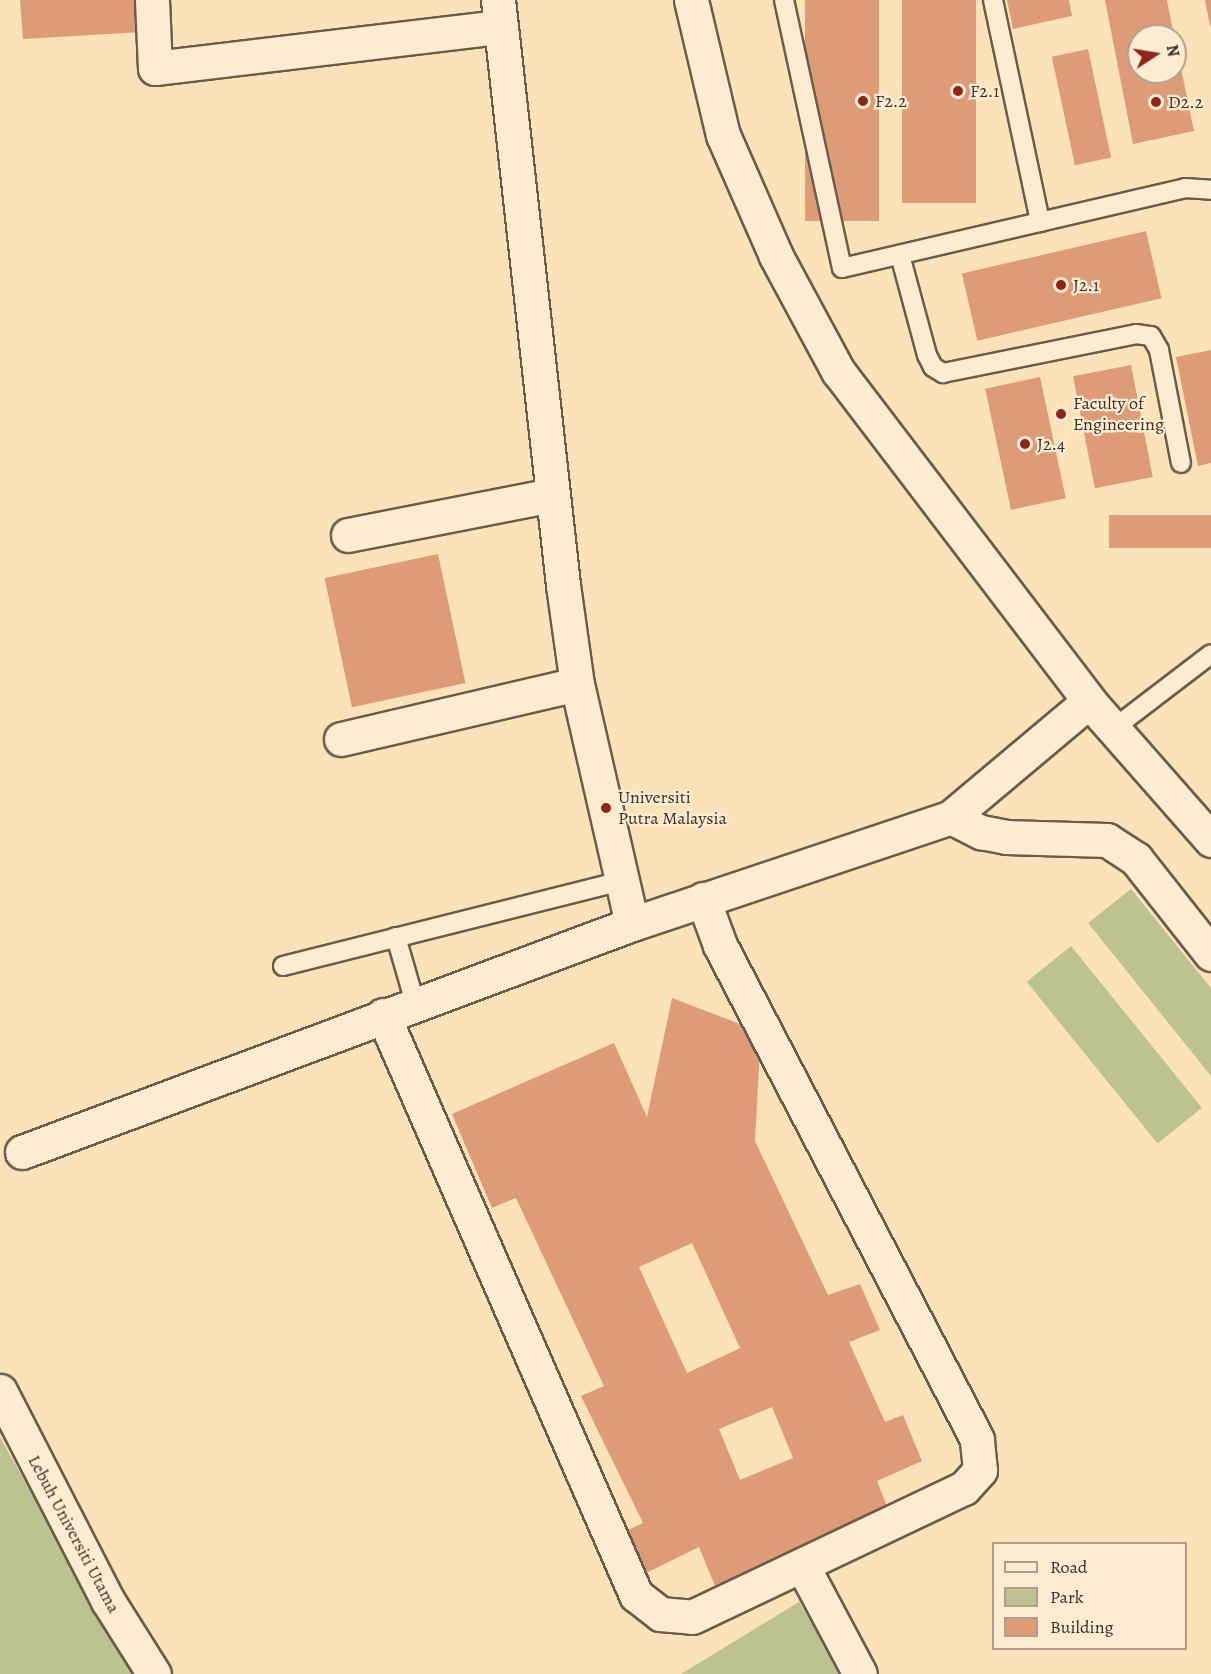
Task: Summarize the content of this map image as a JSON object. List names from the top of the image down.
{
  "streets": {
    "street": ["Lebuh Universiti Utama"]
  },
  "places": [
    "F2.1",
    "F2.2",
    "D2.2",
    "J2.1",
    "Faculty of Engineering",
    "J2.4",
    "Universiti Putra Malaysia"
  ],
  "legend": ["Road", "Park", "Building"],
  "north": "right"
}
